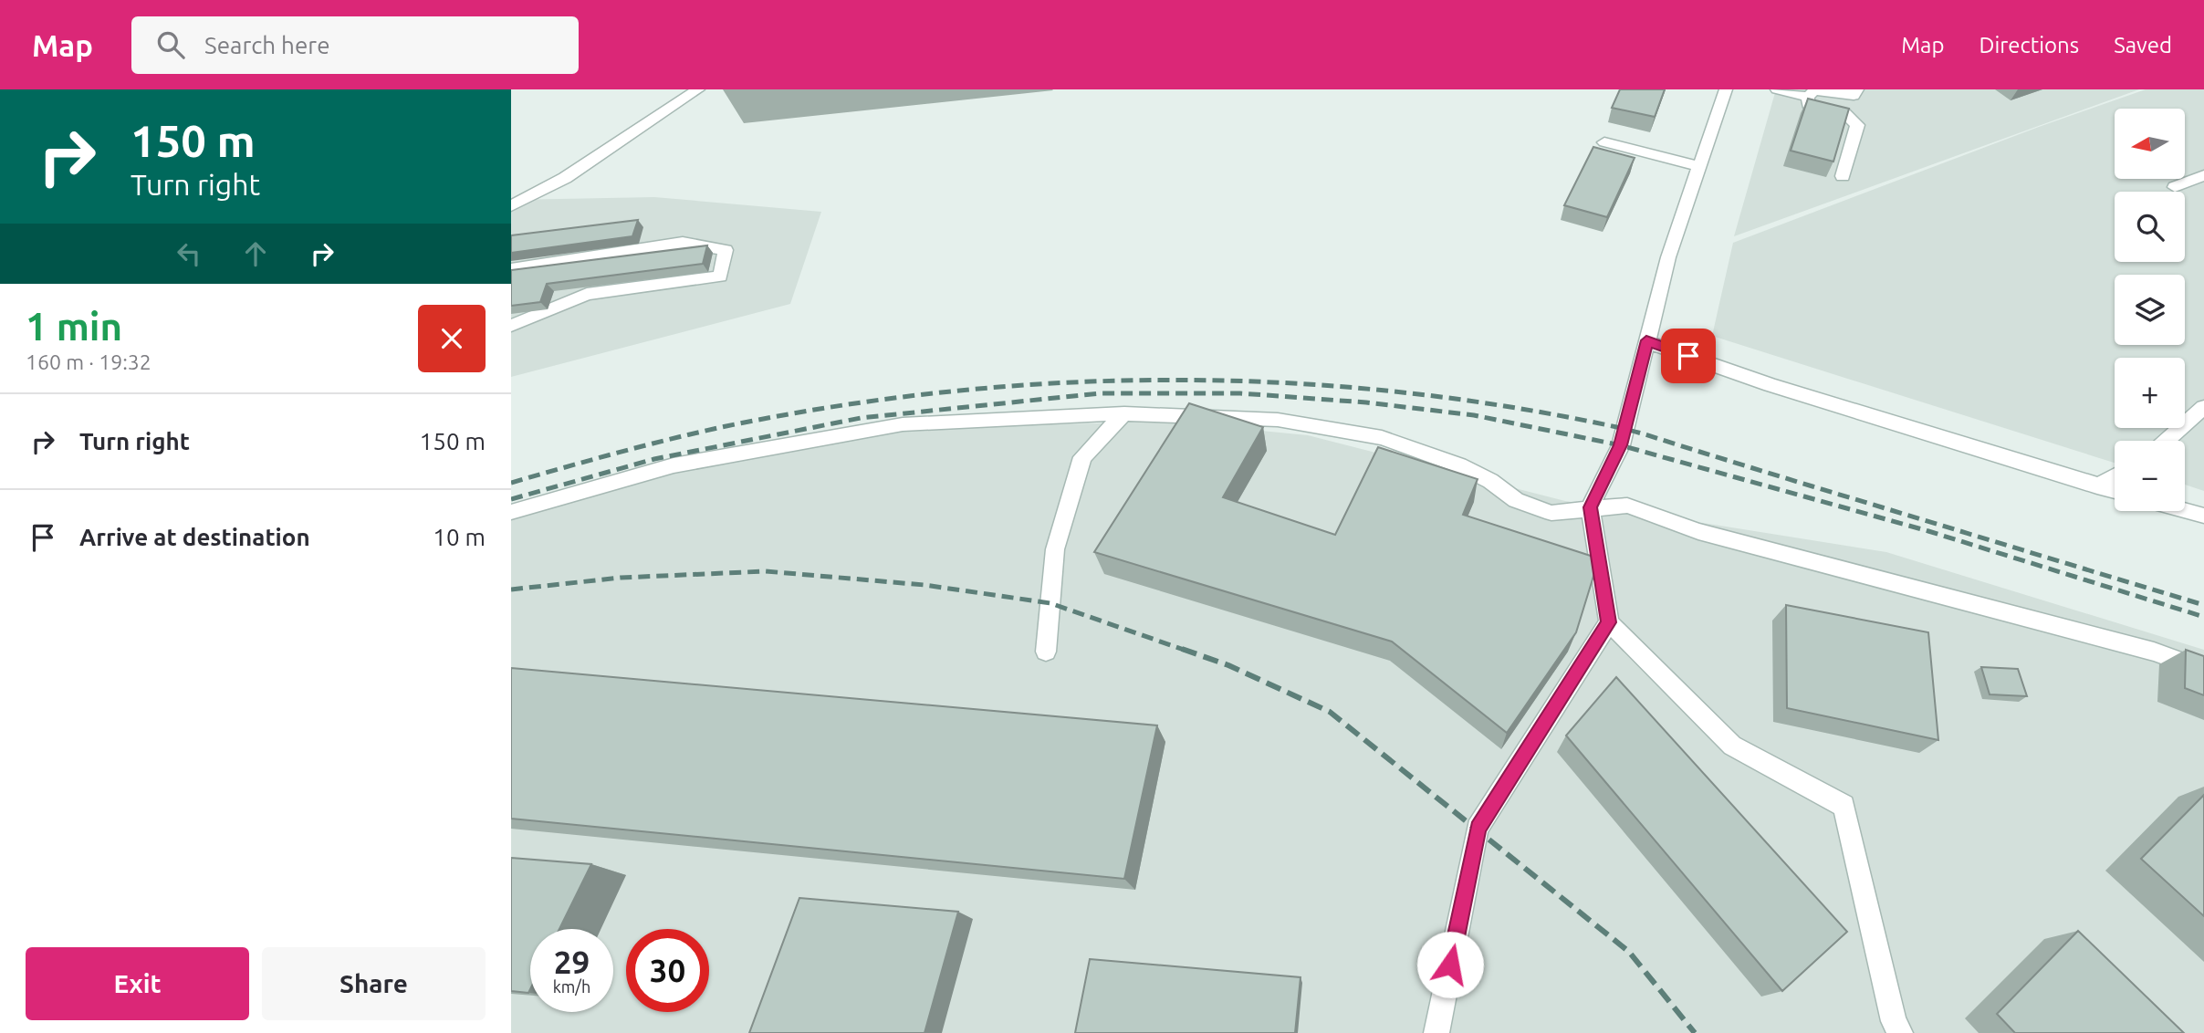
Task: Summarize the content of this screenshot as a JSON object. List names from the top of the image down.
{
  "north": "left",
  "page": {
    "header": "Map",
    "search": "Search here",
    "nav": ["Map", "Directions", "Saved"],
    "turn": ["150 m", "Turn right"],
    "map_buttons": ["+", "−"],
    "heading": ["1 min", "160 m · 19:32"],
    "list": [
      {
        "name": "Turn right",
        "value": "150 m"
      },
      {
        "name": "Arrive at destination",
        "value": "10 m"
      }
    ],
    "speed": "29 km/h",
    "limit": "30",
    "buttons": ["Exit", "Share"]
  }
}
